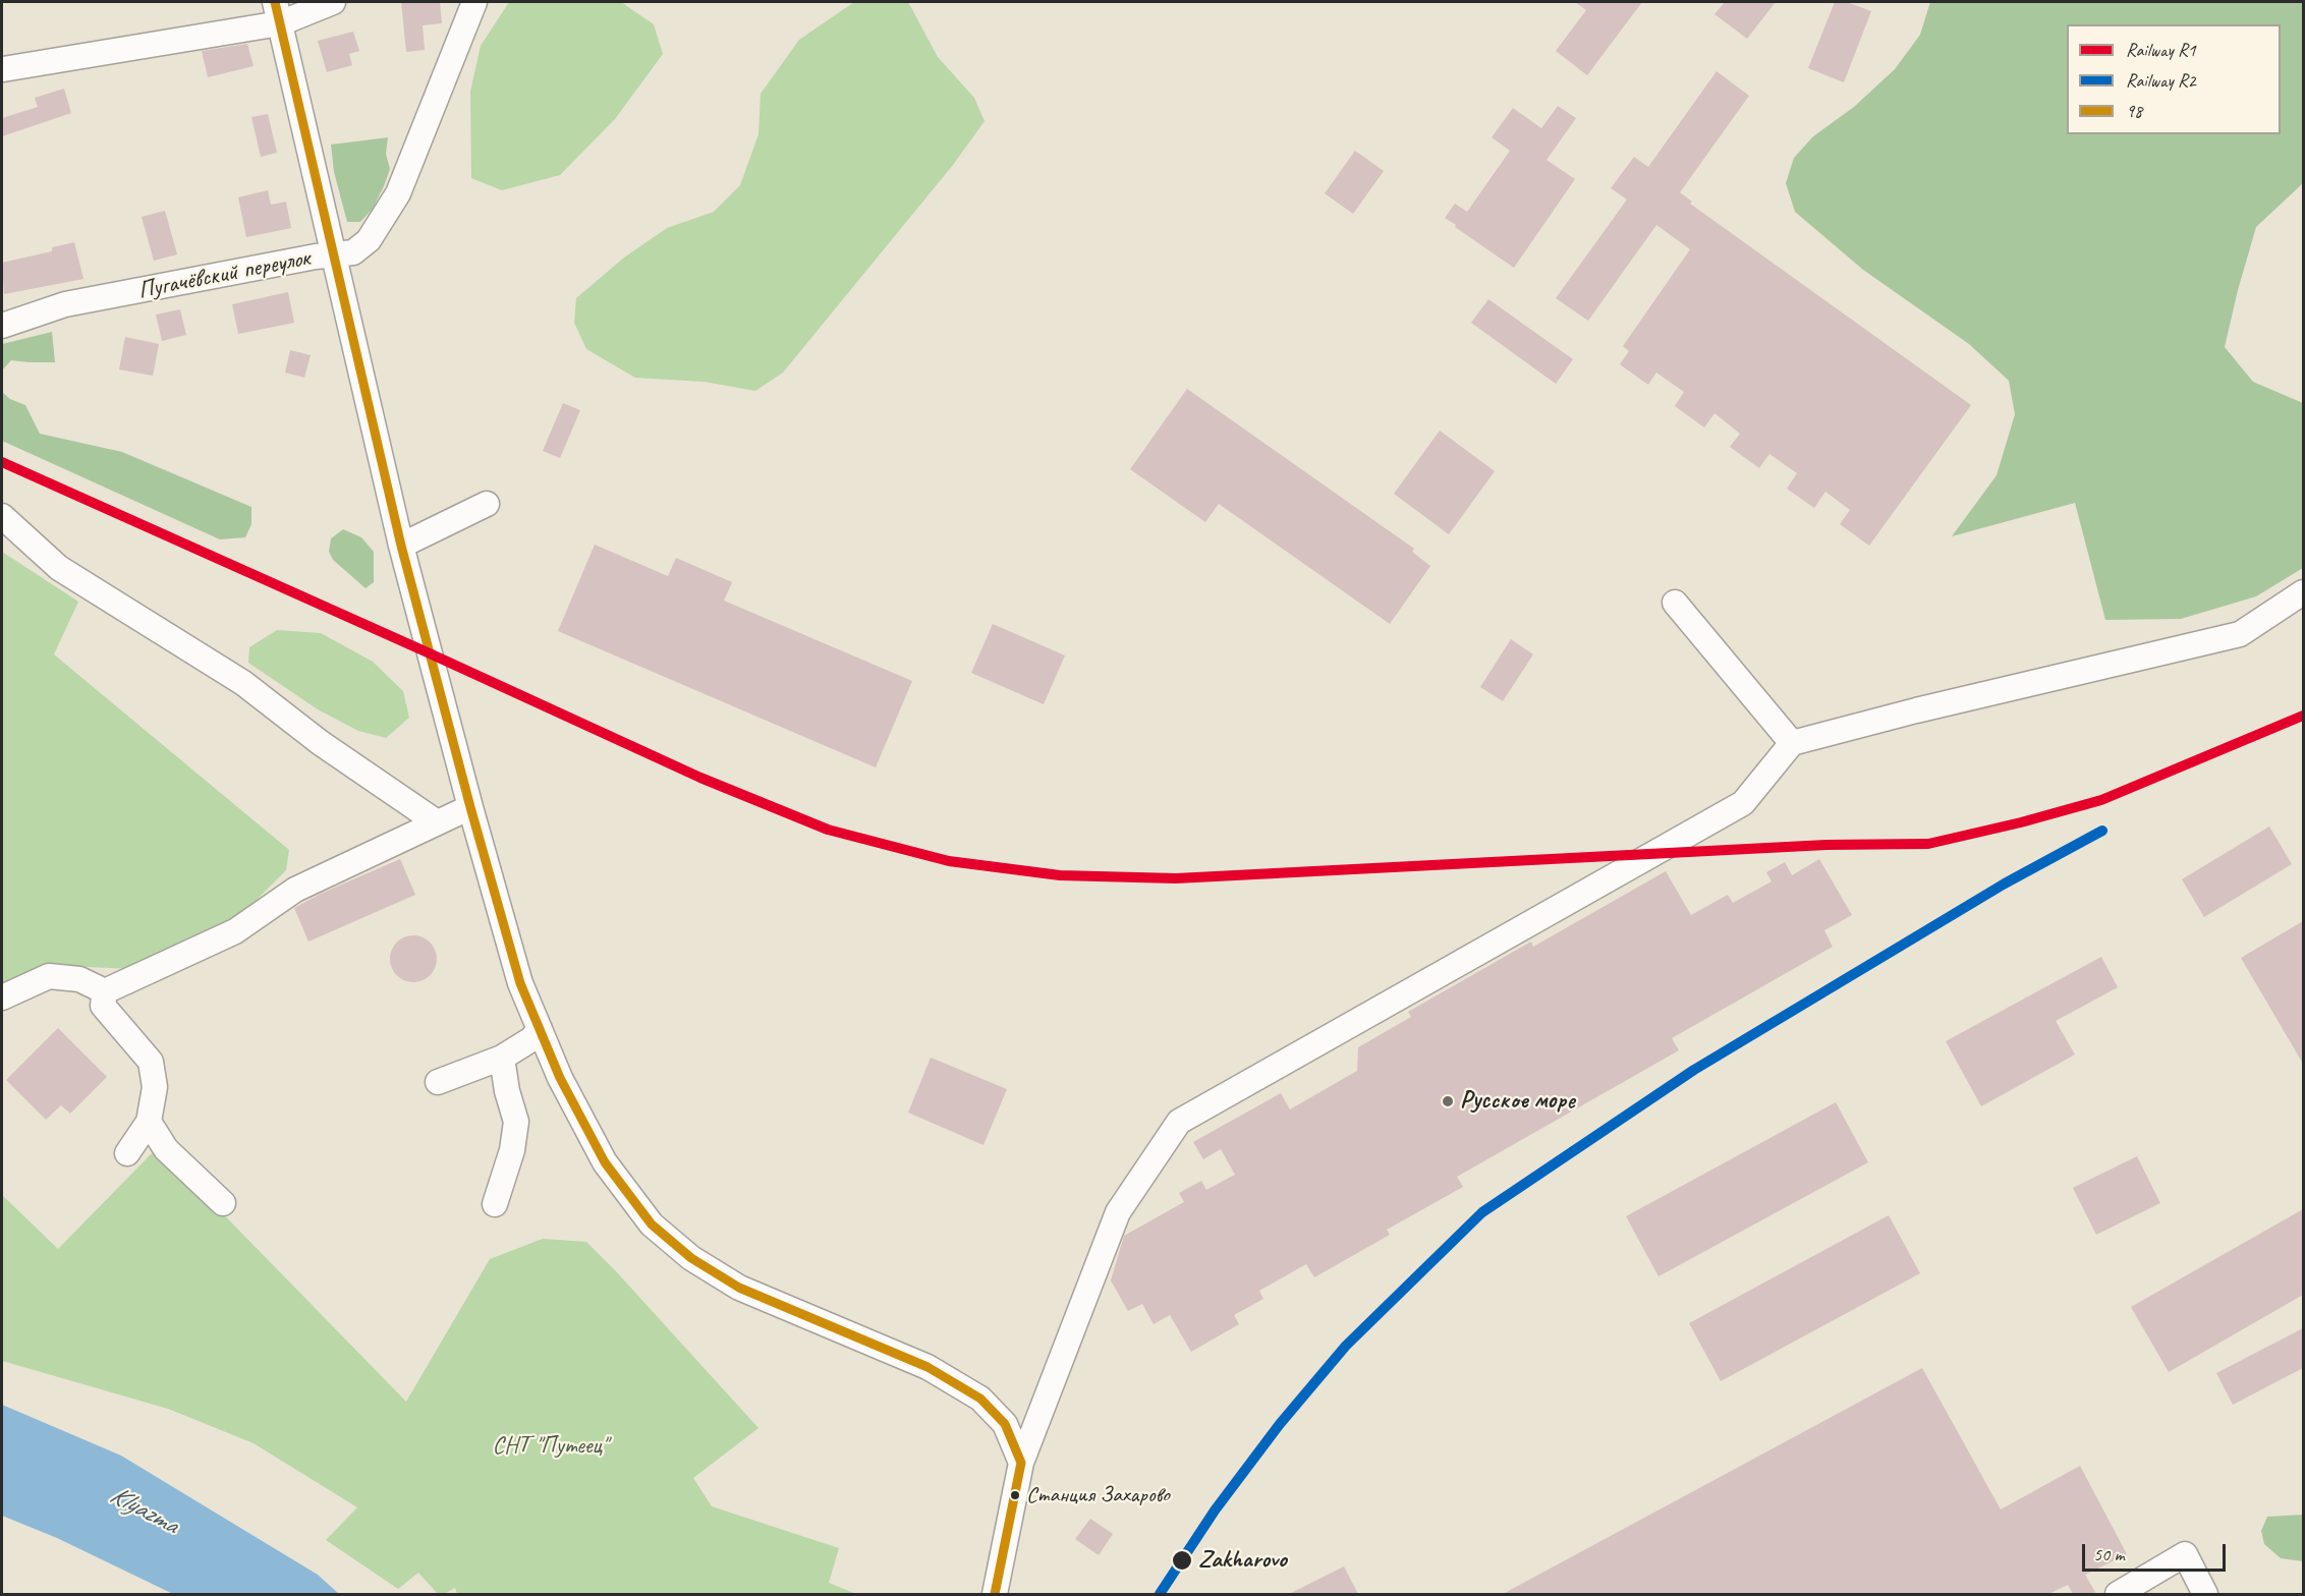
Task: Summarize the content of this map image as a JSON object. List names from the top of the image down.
{
  "streets": {
    "street": ["Пугачёвский переулок"]
  },
  "water": ["Klyazma"],
  "parks": ["СНТ \"Путеец\""],
  "places": ["Русское море", "Станция Захарово", "Zakharovo"],
  "lines": ["transit line 98", "rail line R1", "rail line R2"],
  "legend": ["Railway R1", "Railway R2", "98"],
  "scale_bar": "50 m"
}
